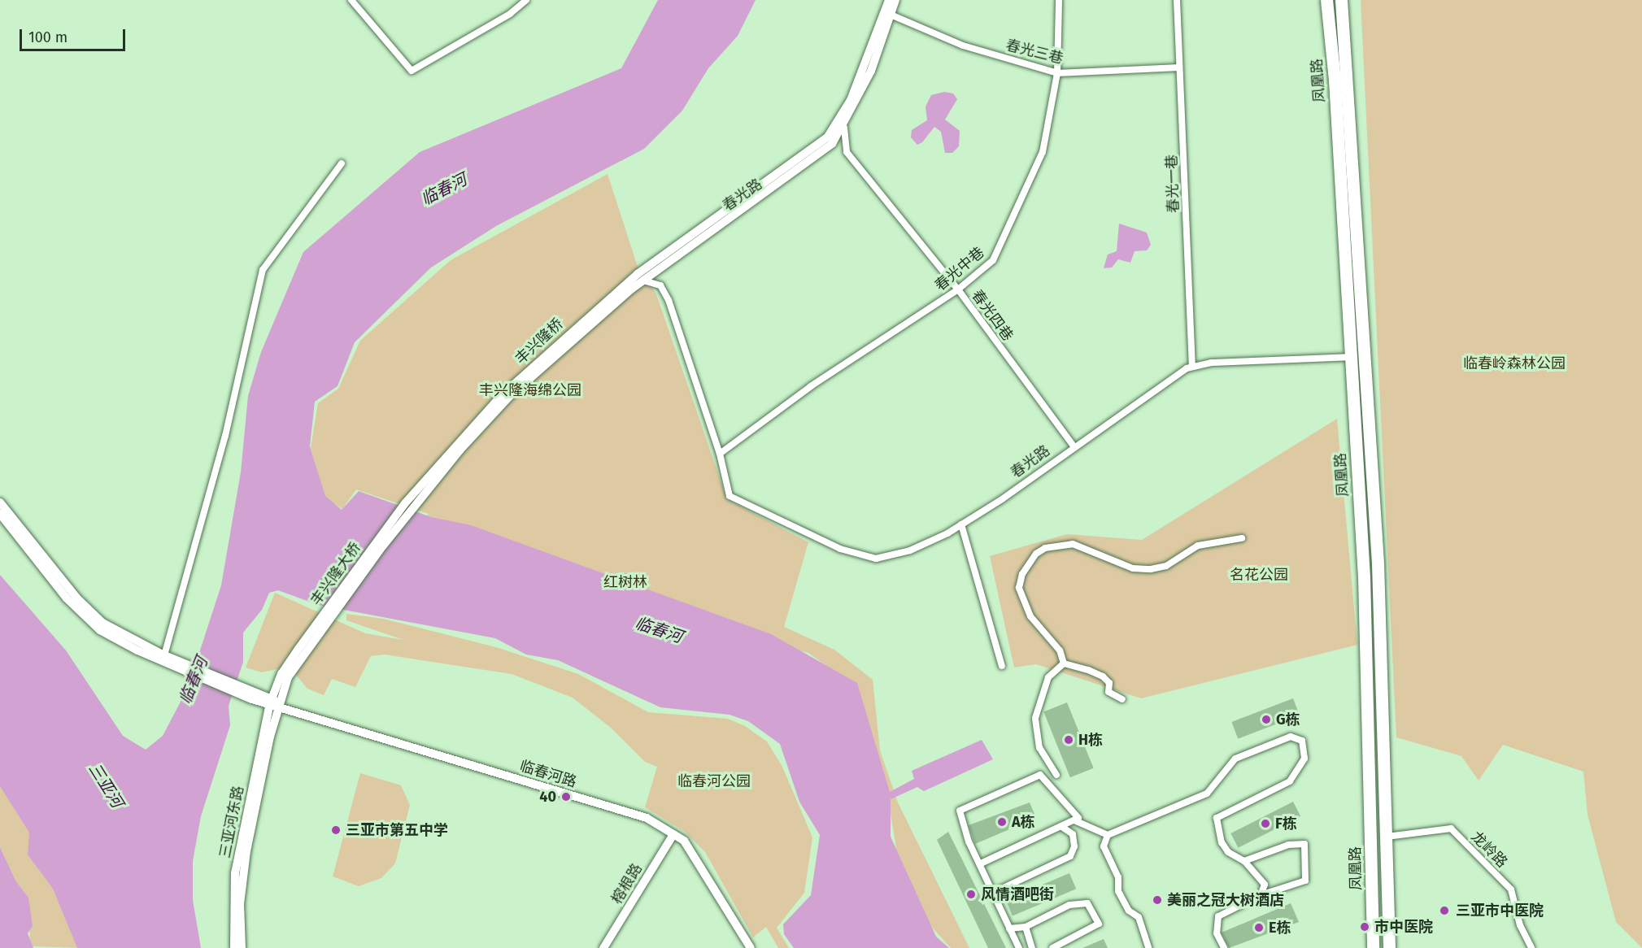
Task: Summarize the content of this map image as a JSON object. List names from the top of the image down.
{
  "streets": {
    "highway": ["凤凰路"],
    "main road": [
      "春光路",
      "丰兴隆桥",
      "丰兴隆大桥",
      "临春河路",
      "三亚河东路",
      "榕根路"
    ],
    "street": [
      "春光三巷",
      "春光一巷",
      "春光中巷",
      "春光四巷",
      "龙岭路"
    ]
  },
  "crossings": [
    ["春光三巷", "春光一巷"],
    ["春光三巷", "春光路"],
    ["春光三巷", "春光中巷"],
    ["凤凰路", "春光路"],
    ["凤凰路", "龙岭路"],
    ["春光一巷", "春光路"],
    ["春光路", "春光中巷"],
    ["春光路", "春光四巷"],
    ["春光路", "丰兴隆桥"],
    ["春光中巷", "春光四巷"],
    ["丰兴隆桥", "丰兴隆大桥"],
    ["丰兴隆大桥", "三亚河东路"],
    ["临春河路", "三亚河东路"],
    ["临春河路", "榕根路"]
  ],
  "water": ["临春河", "三亚河"],
  "parks": [
    "临春岭森林公园",
    "丰兴隆海绵公园",
    "名花公园",
    "红树林",
    "临春河公园"
  ],
  "places": [
    "G栋",
    "H栋",
    "40",
    "A栋",
    "F栋",
    "三亚市第五中学",
    "风情酒吧街",
    "美丽之冠大树酒店",
    "三亚市中医院",
    "市中医院",
    "E栋"
  ],
  "scale_bar": "100 m"
}
